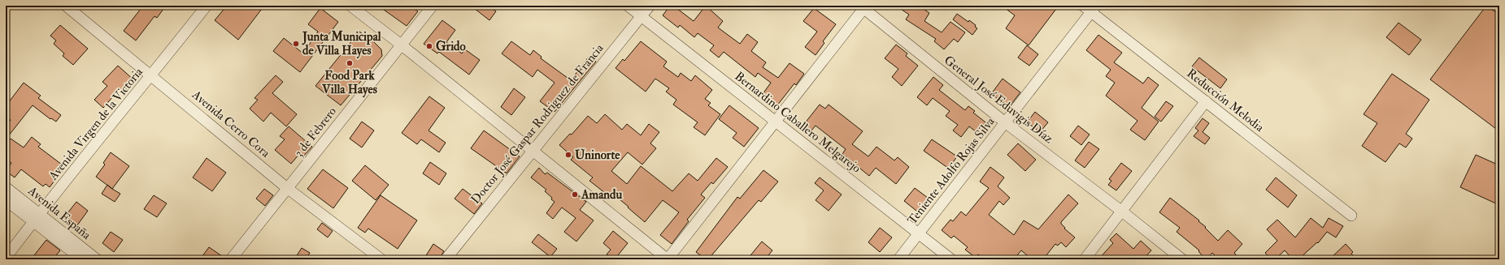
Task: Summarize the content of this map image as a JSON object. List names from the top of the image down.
{
  "streets": {
    "street": [
      "General José Eduvigis Díaz",
      "Reducción Melodia",
      "Bernardino Caballero Melgarejo",
      "Avenida Virgen de la Victoria",
      "Avenida Cerro Cora",
      "Doctor José Gaspar Rodriguez de Francia",
      "3 de Febrero",
      "Teniente Adolfo Rojas Silva",
      "Avenida España"
    ]
  },
  "crossings": [
    ["General José Eduvigis Díaz", "Teniente Adolfo Rojas Silva"],
    ["Reducción Melodia", "Teniente Adolfo Rojas Silva"],
    ["Bernardino Caballero Melgarejo", "Doctor José Gaspar Rodriguez de Francia"],
    ["Bernardino Caballero Melgarejo", "Teniente Adolfo Rojas Silva"],
    ["Avenida Virgen de la Victoria", "Avenida Cerro Cora"],
    ["Avenida Virgen de la Victoria", "Avenida España"],
    ["Avenida Cerro Cora", "3 de Febrero"]
  ],
  "places": [
    "Junta Municipal de Villa Hayes",
    "Grido",
    "Food Park Villa Hayes",
    "Uninorte",
    "Amandu"
  ]
}
